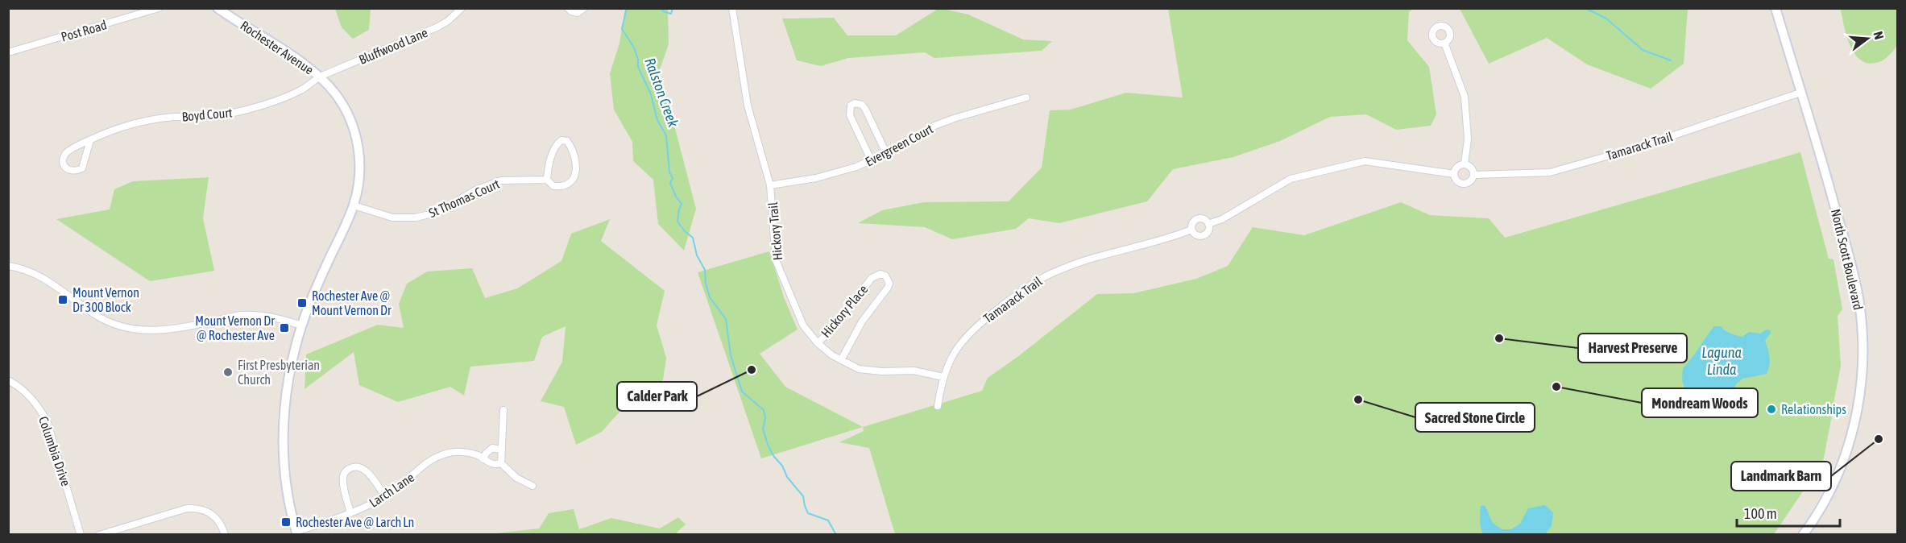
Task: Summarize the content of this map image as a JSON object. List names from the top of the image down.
{
  "streets": {
    "main road": ["Rochester Avenue", "North Scott Boulevard"],
    "street": [
      "Post Road",
      "Bluffwood Lane",
      "Boyd Court",
      "Evergreen Court",
      "Tamarack Trail",
      "St Thomas Court",
      "Hickory Trail",
      "Hickory Place",
      "Columbia Drive",
      "Larch Lane"
    ]
  },
  "crossings": [
    ["Bluffwood Lane", "Rochester Avenue"],
    ["Bluffwood Lane", "Boyd Court"],
    ["Rochester Avenue", "Boyd Court"],
    ["Rochester Avenue", "St Thomas Court"],
    ["Rochester Avenue", "Larch Lane"],
    ["Evergreen Court", "Hickory Trail"],
    ["Tamarack Trail", "Hickory Trail"],
    ["Tamarack Trail", "North Scott Boulevard"],
    ["Hickory Trail", "Hickory Place"]
  ],
  "water": ["Ralston Creek", "Laguna Linda"],
  "places": {
    "transit": [
      "Mount Vernon Dr 300 Block",
      "Rochester Ave @ Mount Vernon Dr",
      "Mount Vernon Dr @ Rochester Ave",
      "Rochester Ave @ Larch Ln"
    ],
    "other": [
      "Harvest Preserve",
      "Calder Park",
      "First Presbyterian Church",
      "Mondream Woods",
      "Sacred Stone Circle",
      "Relationships",
      "Landmark Barn"
    ]
  },
  "scale_bar": "100 m",
  "north": "right"
}
